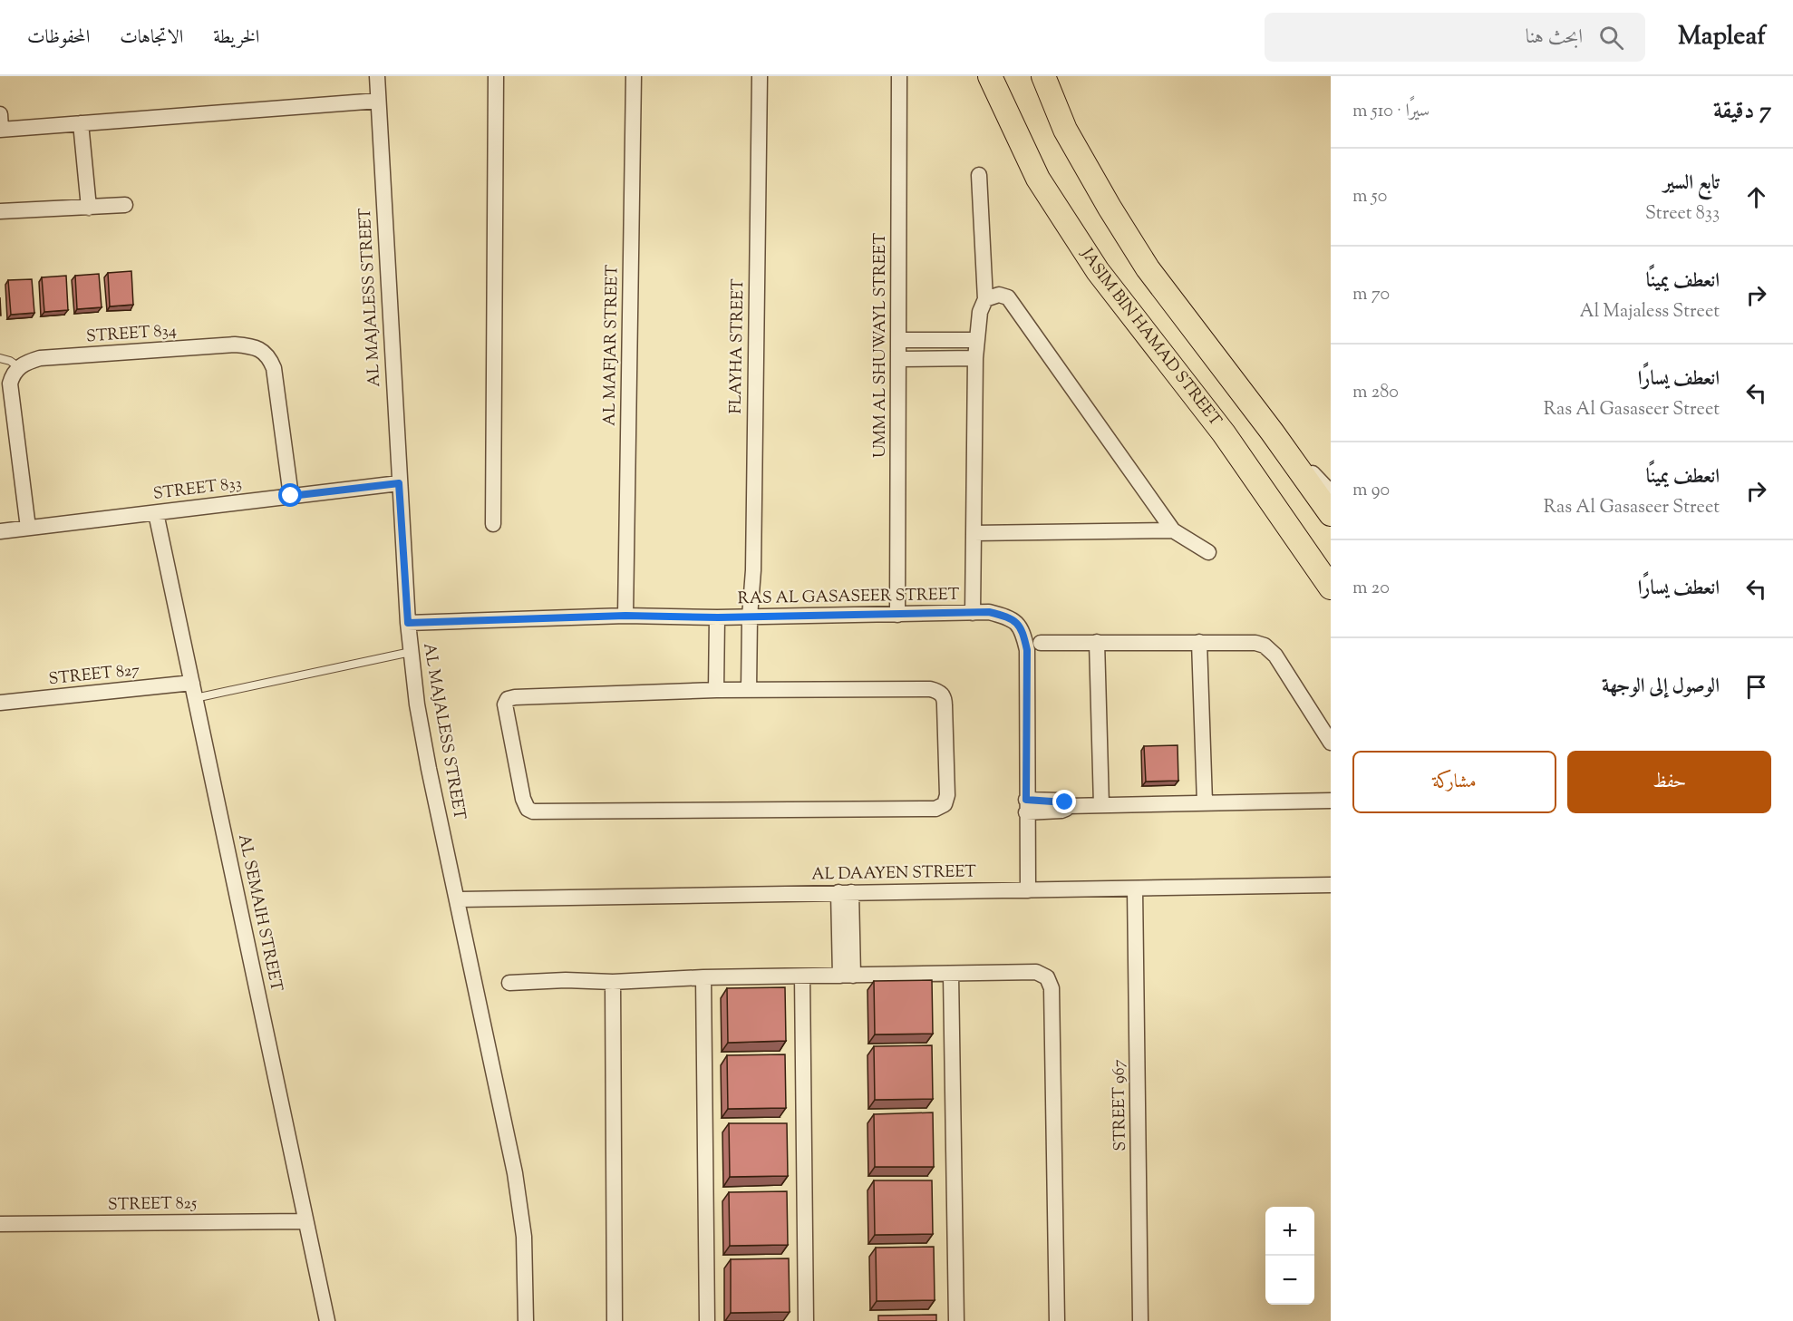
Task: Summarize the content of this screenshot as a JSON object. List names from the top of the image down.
{
  "streets": {
    "main road": ["JASIM BIN HAMAD STREET"],
    "street": [
      "AL MAJALESS STREET",
      "STREET 834",
      "AL MAFJAR STREET",
      "UMM AL SHUWAYL STREET",
      "FLAYHA STREET",
      "STREET 833",
      "RAS AL GASASEER STREET",
      "STREET 827",
      "AL DAAYEN STREET",
      "AL SEMAIH STREET",
      "STREET 967",
      "STREET 825"
    ]
  },
  "crossings": [
    ["AL MAJALESS STREET", "STREET 833"],
    ["AL MAJALESS STREET", "RAS AL GASASEER STREET"],
    ["AL MAJALESS STREET", "AL DAAYEN STREET"],
    ["STREET 834", "STREET 833"],
    ["AL MAFJAR STREET", "RAS AL GASASEER STREET"],
    ["UMM AL SHUWAYL STREET", "RAS AL GASASEER STREET"],
    ["FLAYHA STREET", "RAS AL GASASEER STREET"],
    ["STREET 833", "AL SEMAIH STREET"],
    ["RAS AL GASASEER STREET", "AL DAAYEN STREET"],
    ["STREET 827", "AL SEMAIH STREET"],
    ["AL DAAYEN STREET", "STREET 967"],
    ["AL SEMAIH STREET", "STREET 825"]
  ],
  "page": {
    "header": "Mapleaf",
    "search": "ابحث هنا",
    "nav": ["الخريطة", "الاتجاهات", "المحفوظات"],
    "heading": ["7 دقيقة", "سيرًا · 510 m"],
    "list": [
      ["تابع السير", "Street 833", "50 m"],
      ["انعطف يمينًا", "Al Majaless Street", "70 m"],
      ["انعطف يسارًا", "Ras Al Gasaseer Street", "280 m"],
      ["انعطف يمينًا", "Ras Al Gasaseer Street", "90 m"],
      ["انعطف يسارًا", "20 m"],
      "الوصول إلى الوجهة"
    ],
    "buttons": ["حفظ", "مشاركة"],
    "map_buttons": ["+", "−"]
  }
}
